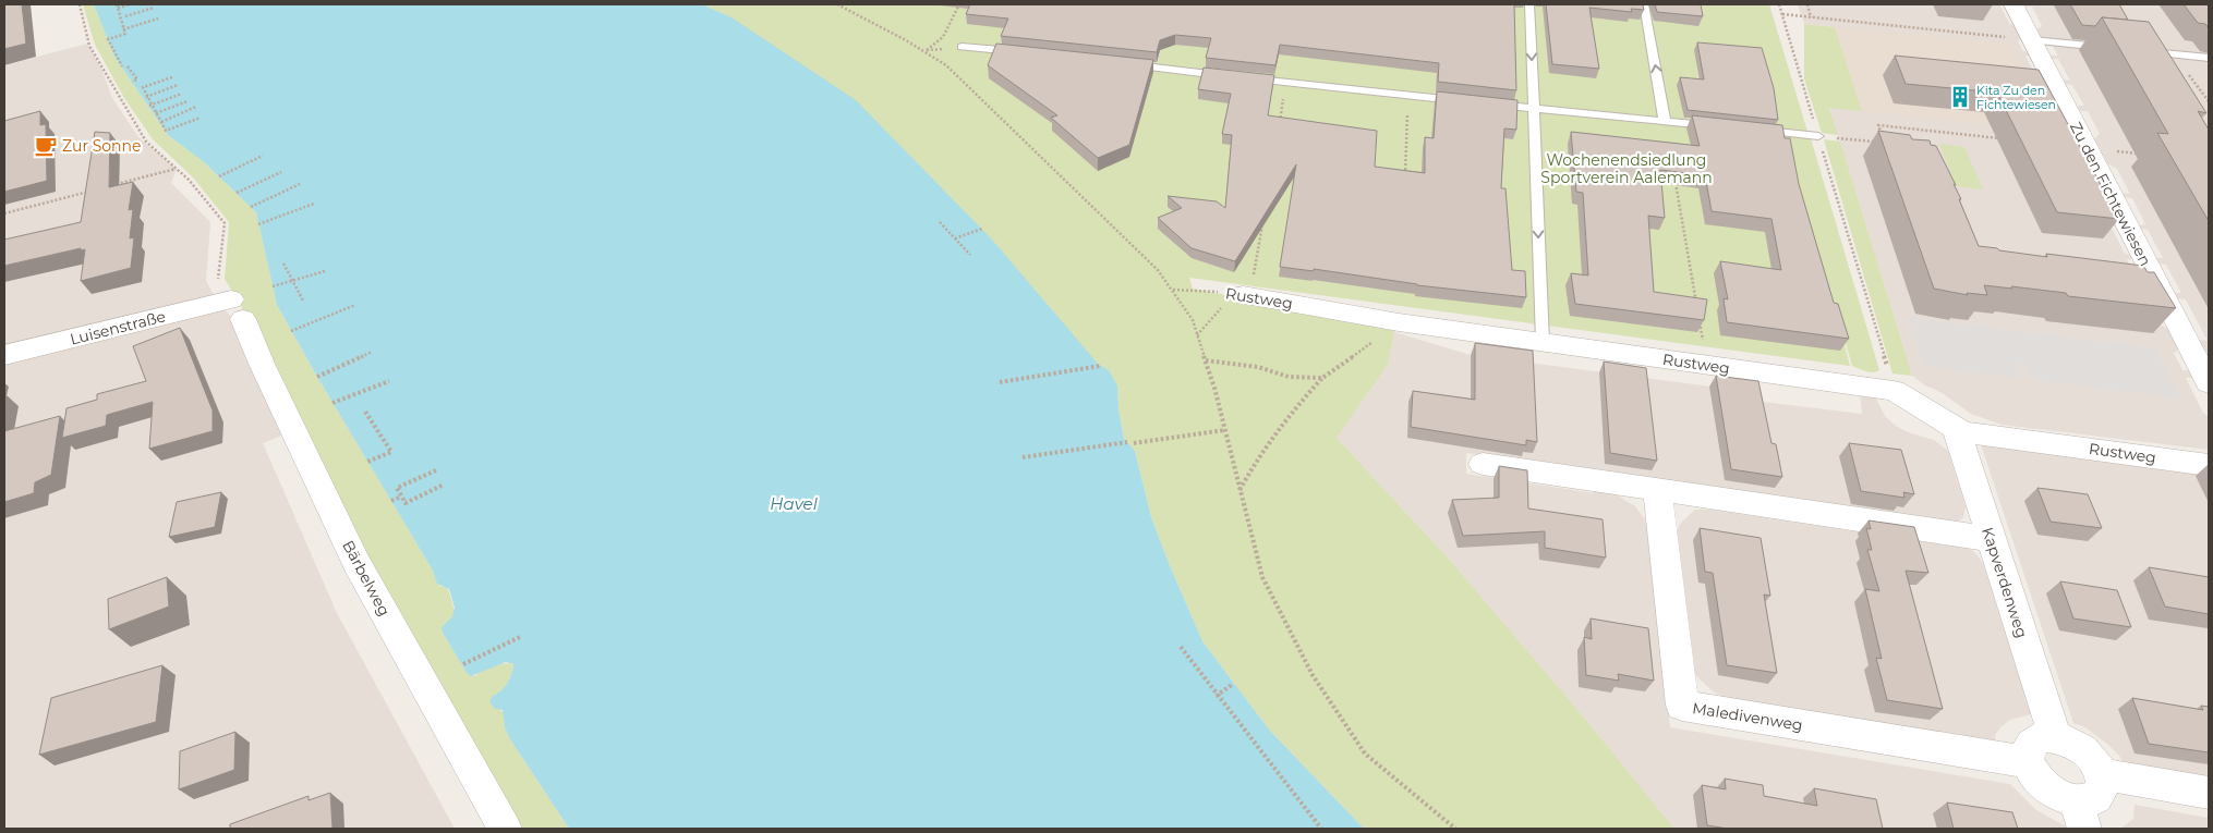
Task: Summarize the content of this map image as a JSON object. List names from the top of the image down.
{
  "streets": {
    "street": [
      "Zu den Fichtewiesen",
      "Rustweg",
      "Luisenstraße",
      "Bärbelweg",
      "Kapverdenweg",
      "Maledivenweg"
    ]
  },
  "crossings": [
    ["Rustweg", "Kapverdenweg"],
    ["Luisenstraße", "Bärbelweg"]
  ],
  "water": ["Havel"],
  "parks": ["Wochenendsiedlung Sportverein Aalemann"],
  "places": {
    "building": ["Kita Zu den Fichtewiesen"],
    "cafe": ["Zur Sonne"]
  }
}
